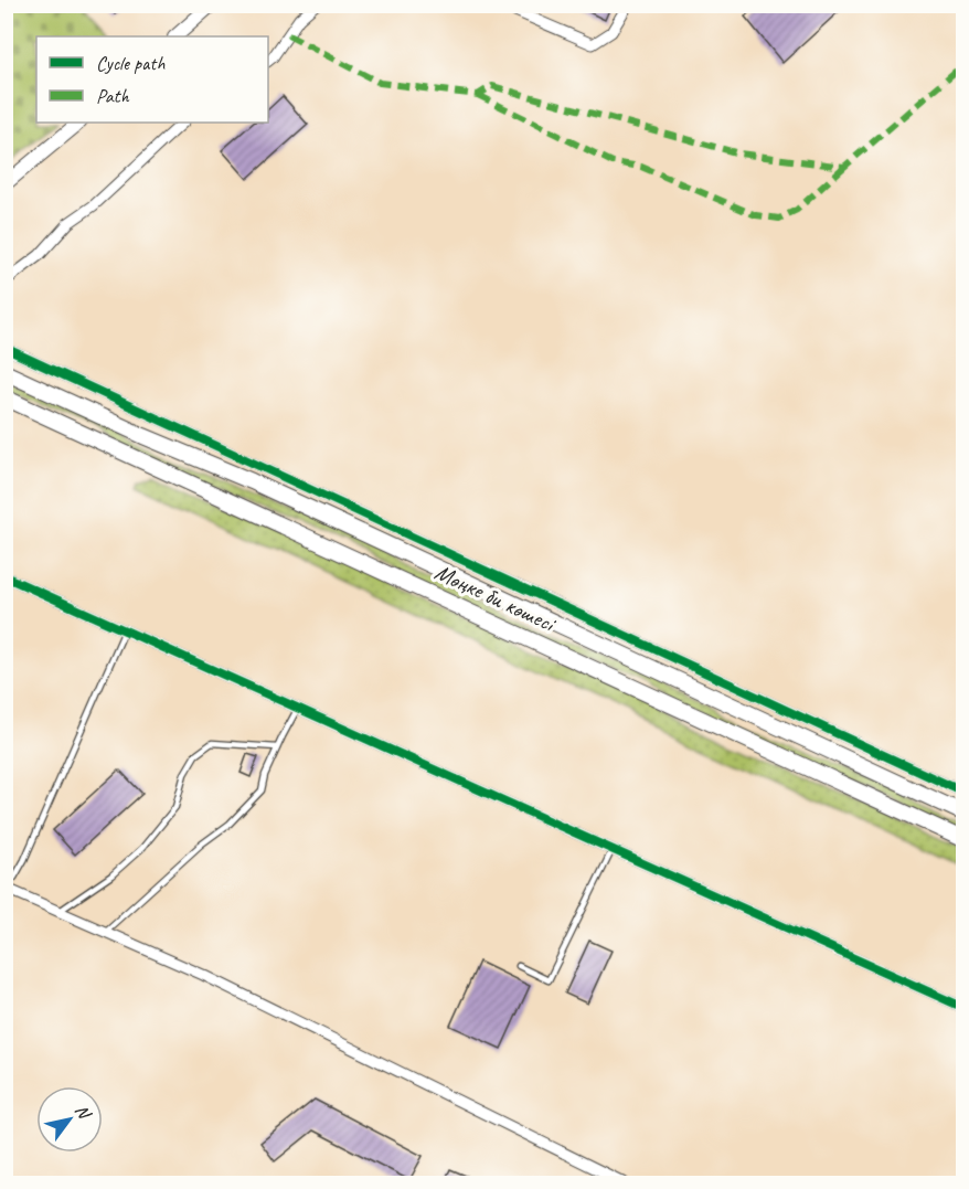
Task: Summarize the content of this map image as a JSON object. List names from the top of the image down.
{
  "streets": {
    "main road": ["Мөңке би көшесі"]
  },
  "legend": ["Cycle path", "Path"],
  "north": "top right"
}
